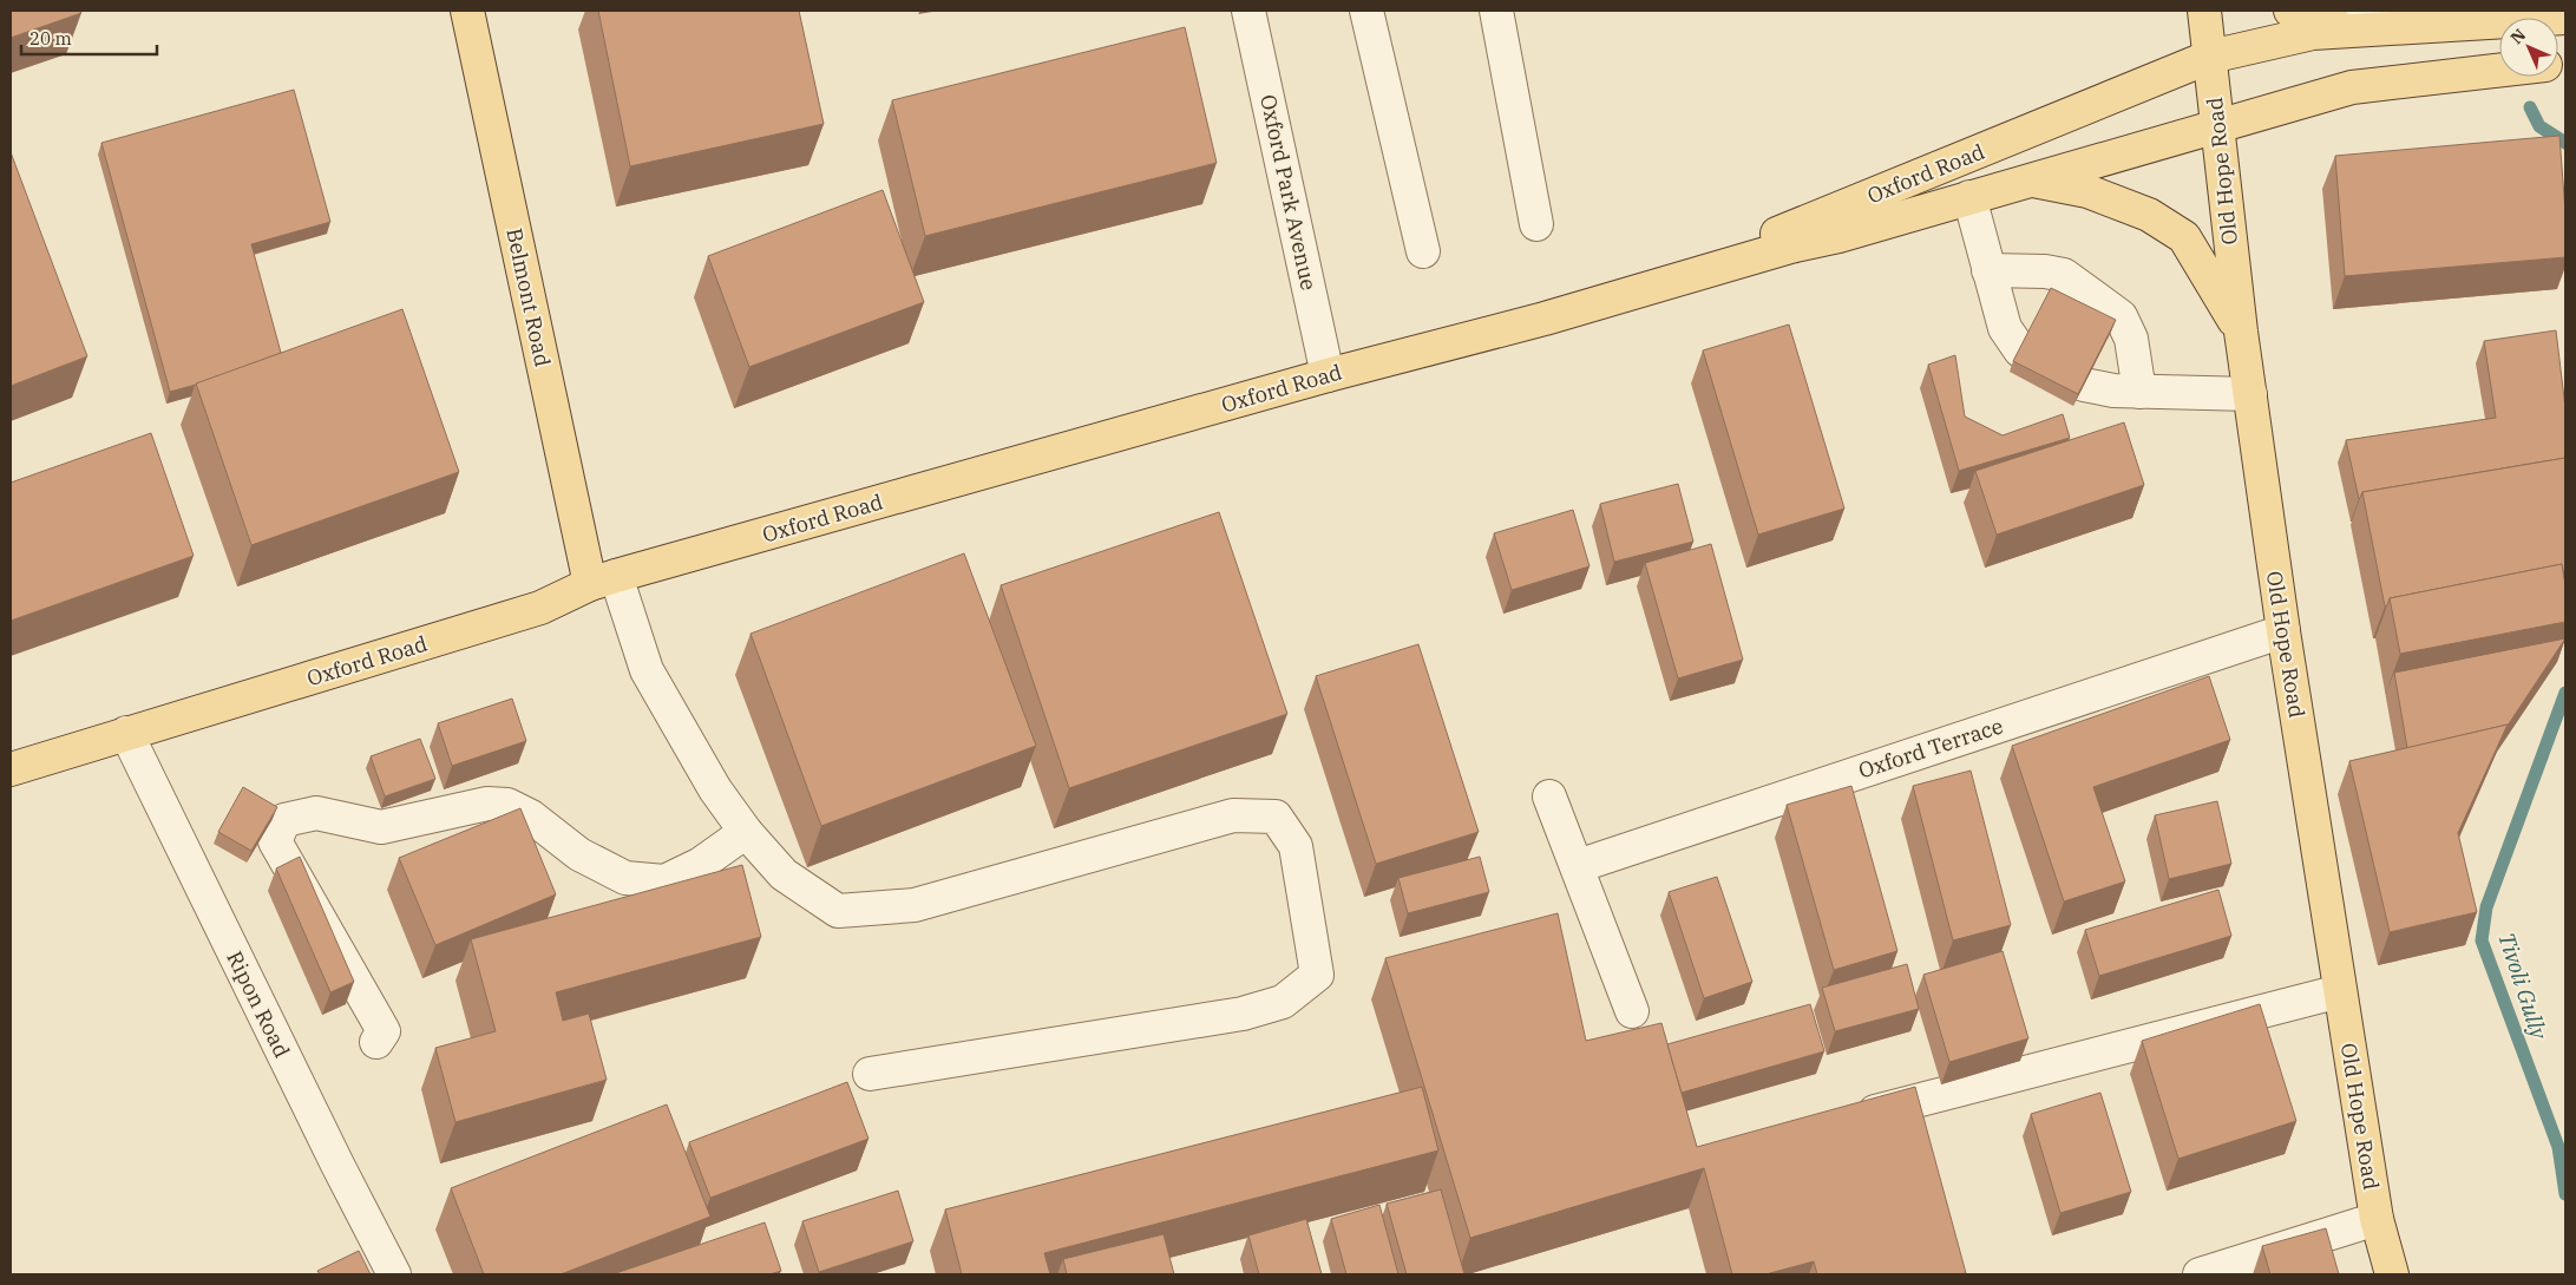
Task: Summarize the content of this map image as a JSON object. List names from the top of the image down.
{
  "streets": {
    "main road": ["Old Hope Road", "Oxford Road", "Belmont Road"],
    "street": ["Oxford Park Avenue", "Oxford Terrace", "Ripon Road"]
  },
  "crossings": [
    ["Old Hope Road", "Oxford Road"],
    ["Old Hope Road", "Oxford Terrace"],
    ["Oxford Road", "Oxford Park Avenue"],
    ["Oxford Road", "Belmont Road"],
    ["Oxford Road", "Ripon Road"]
  ],
  "water": ["Tivoli Gully"],
  "scale_bar": "20 m",
  "north": "top left"
}
